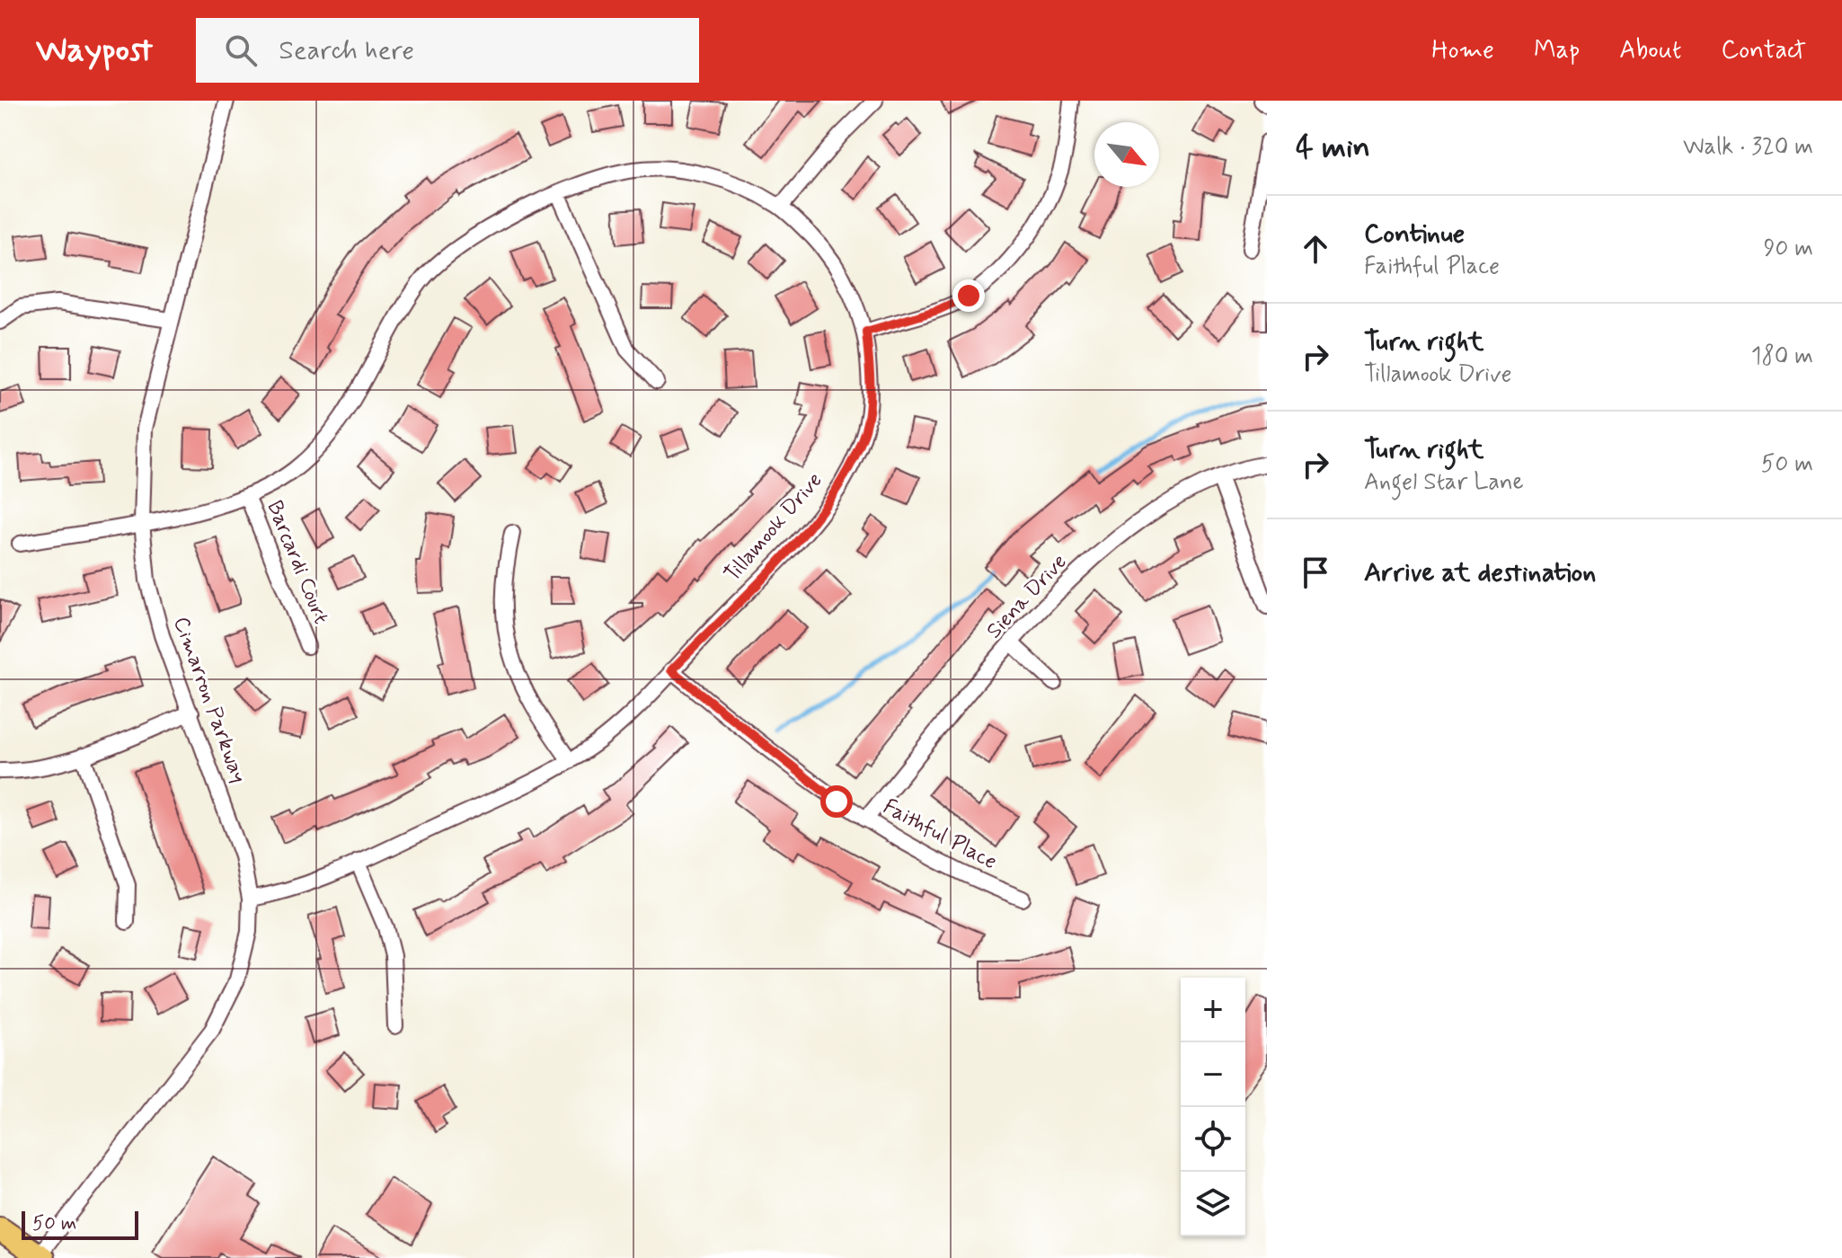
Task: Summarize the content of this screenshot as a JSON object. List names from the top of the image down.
{
  "streets": {
    "street": [
      "Tillamook Drive",
      "Barcardi Court",
      "Siena Drive",
      "Cimarron Parkway",
      "Faithful Place"
    ]
  },
  "crossings": [
    ["Tillamook Drive", "Barcardi Court"],
    ["Tillamook Drive", "Cimarron Parkway"],
    ["Tillamook Drive", "Faithful Place"],
    ["Siena Drive", "Faithful Place"]
  ],
  "scale_bar": "50 m",
  "north": "bottom right",
  "page": {
    "header": "Waypost",
    "search": "Search here",
    "nav": [
      "Home",
      "Map",
      "About",
      "Contact"
    ],
    "heading": ["4 min", "Walk · 320 m"],
    "list": [
      ["Continue", "Faithful Place", "90 m"],
      ["Turn right", "Tillamook Drive", "180 m"],
      ["Turn right", "Angel Star Lane", "50 m"],
      "Arrive at destination"
    ],
    "map_buttons": ["+", "−"],
    "scale": "50 m"
  }
}
